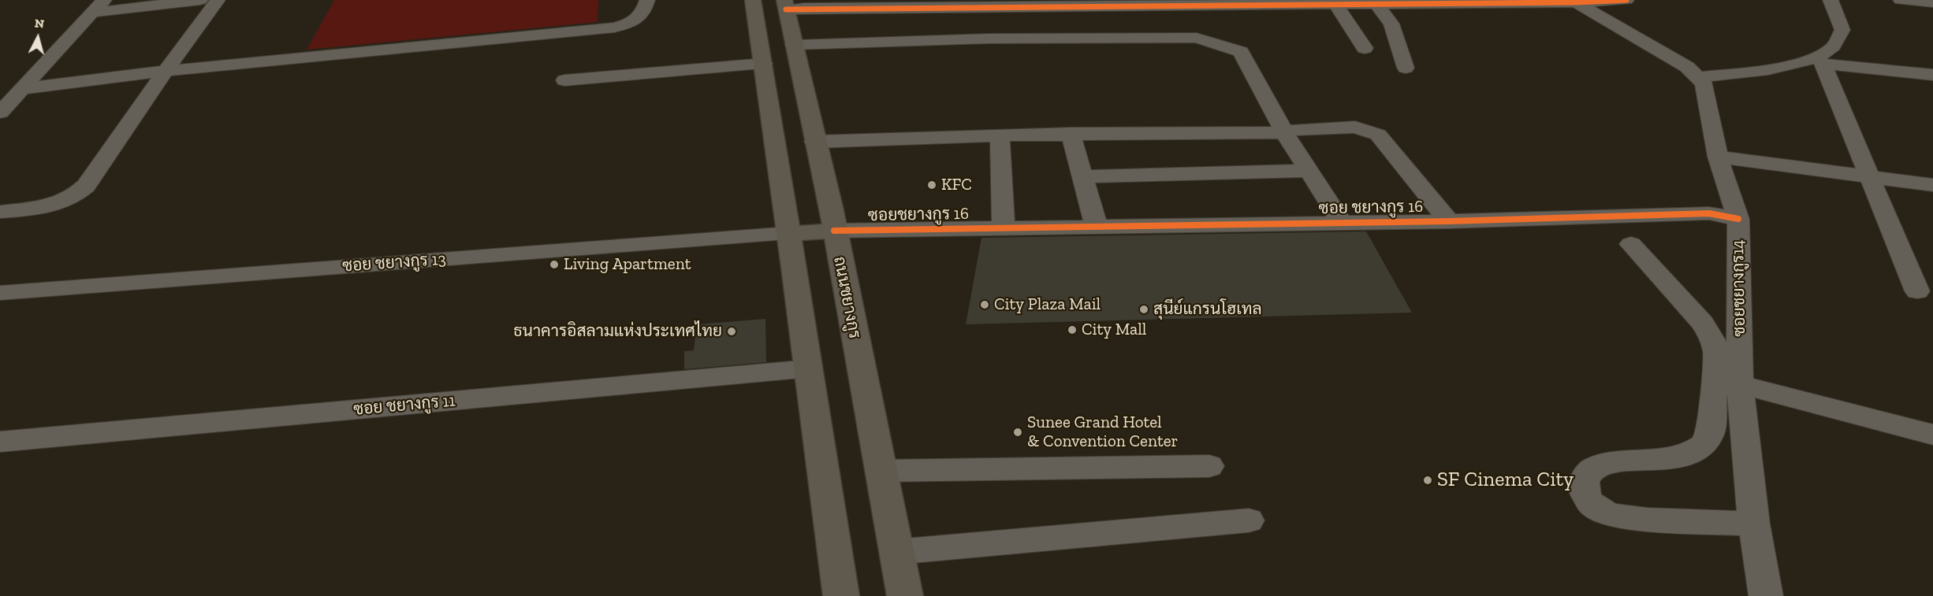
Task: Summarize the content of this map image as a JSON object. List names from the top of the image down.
{
  "streets": {
    "main road": ["ถนนชยางกูร"],
    "street": [
      "ซอย ชยางกูร 16",
      "ซอยชยางกูร 16",
      "ซอย ชยางกูร 13",
      "ซอยชยางกูร14",
      "ซอย ชยางกูร 11"
    ]
  },
  "crossings": [
    ["ซอย ชยางกูร 16", "ซอยชยางกูร 16"],
    ["ซอย ชยางกูร 16", "ซอยชยางกูร14"],
    ["ซอยชยางกูร 16", "ถนนชยางกูร"]
  ],
  "places": [
    "KFC",
    "Living Apartment",
    "City Plaza Mail",
    "สุนีย์แกรนโฮเทล",
    "City Mall",
    "ธนาคารอิสลามแห่งประเทศไทย",
    "Sunee Grand Hotel & Convention Center",
    "SF Cinema City"
  ],
  "north": "top"
}
